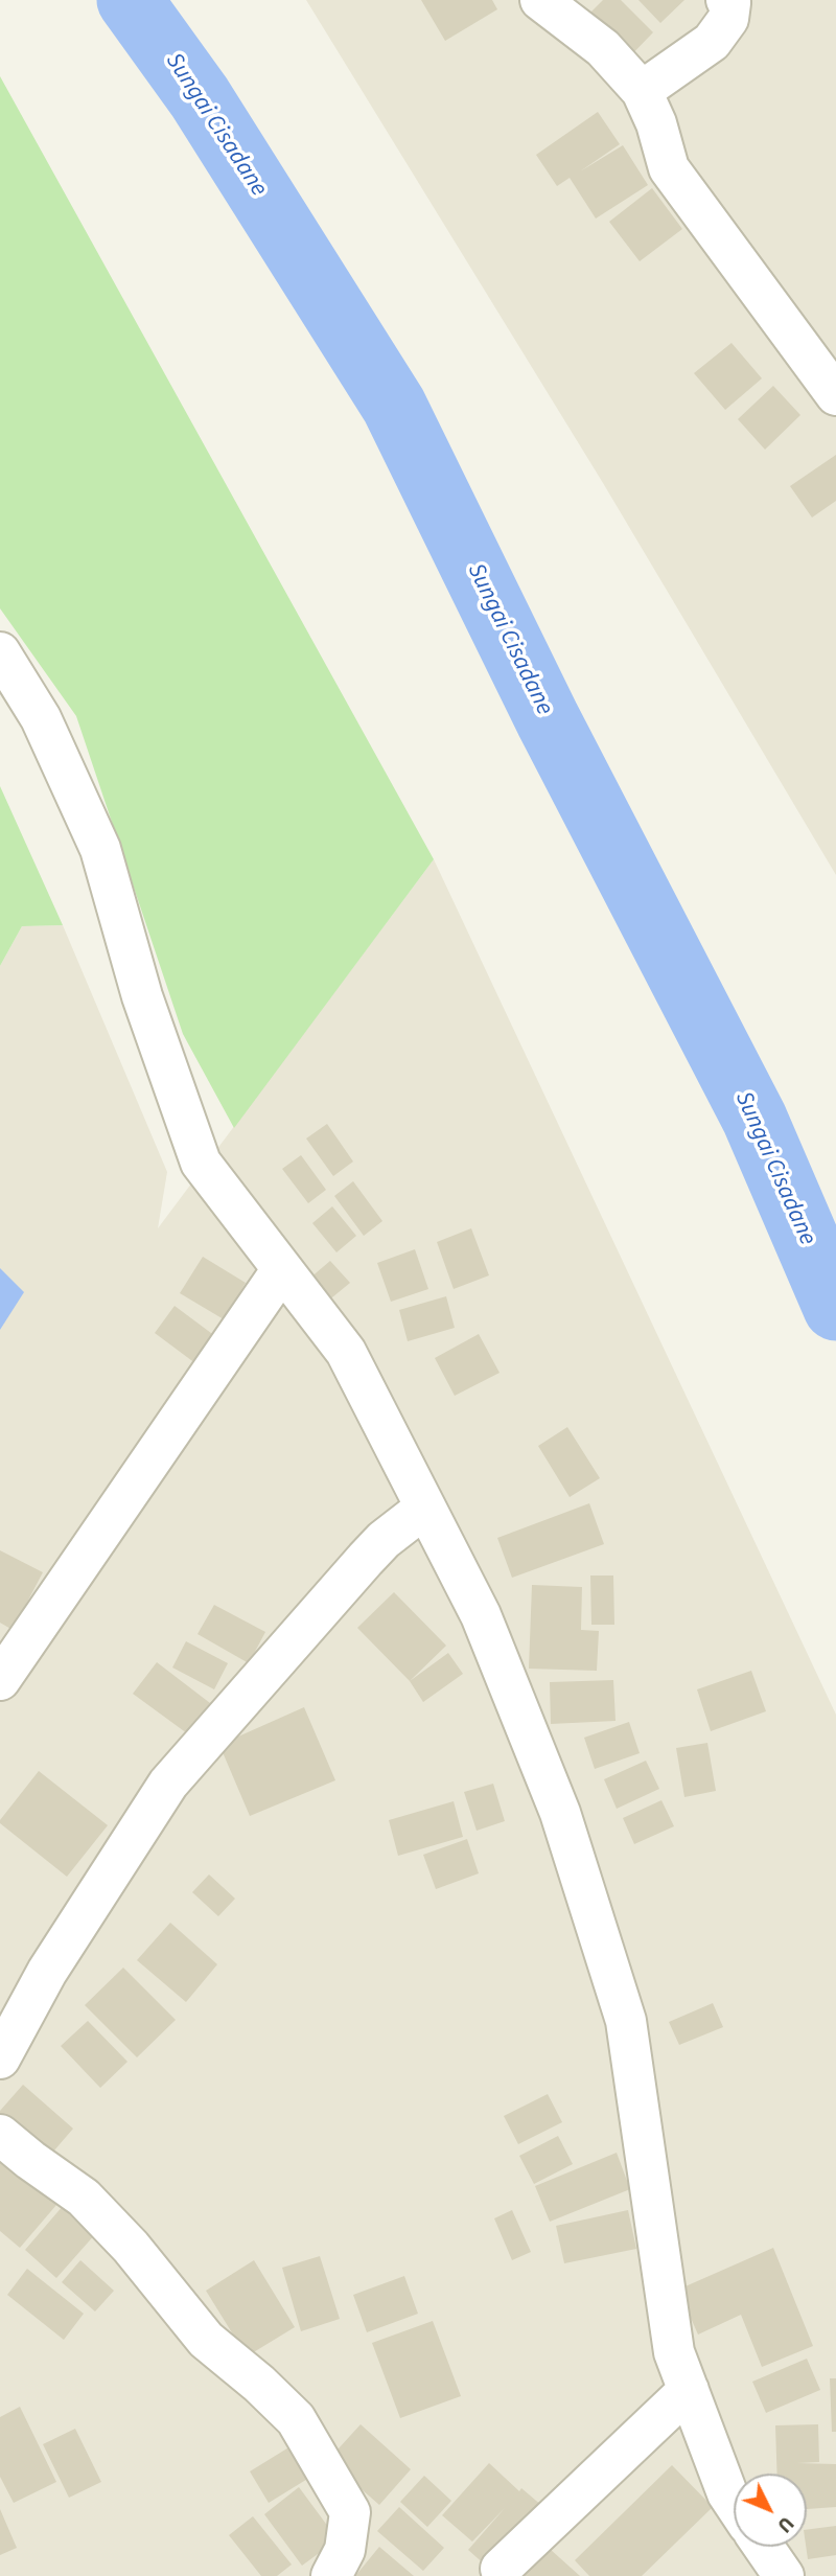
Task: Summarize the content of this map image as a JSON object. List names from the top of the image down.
{
  "water": ["Sungai Cisadane"],
  "north": "bottom right"
}
